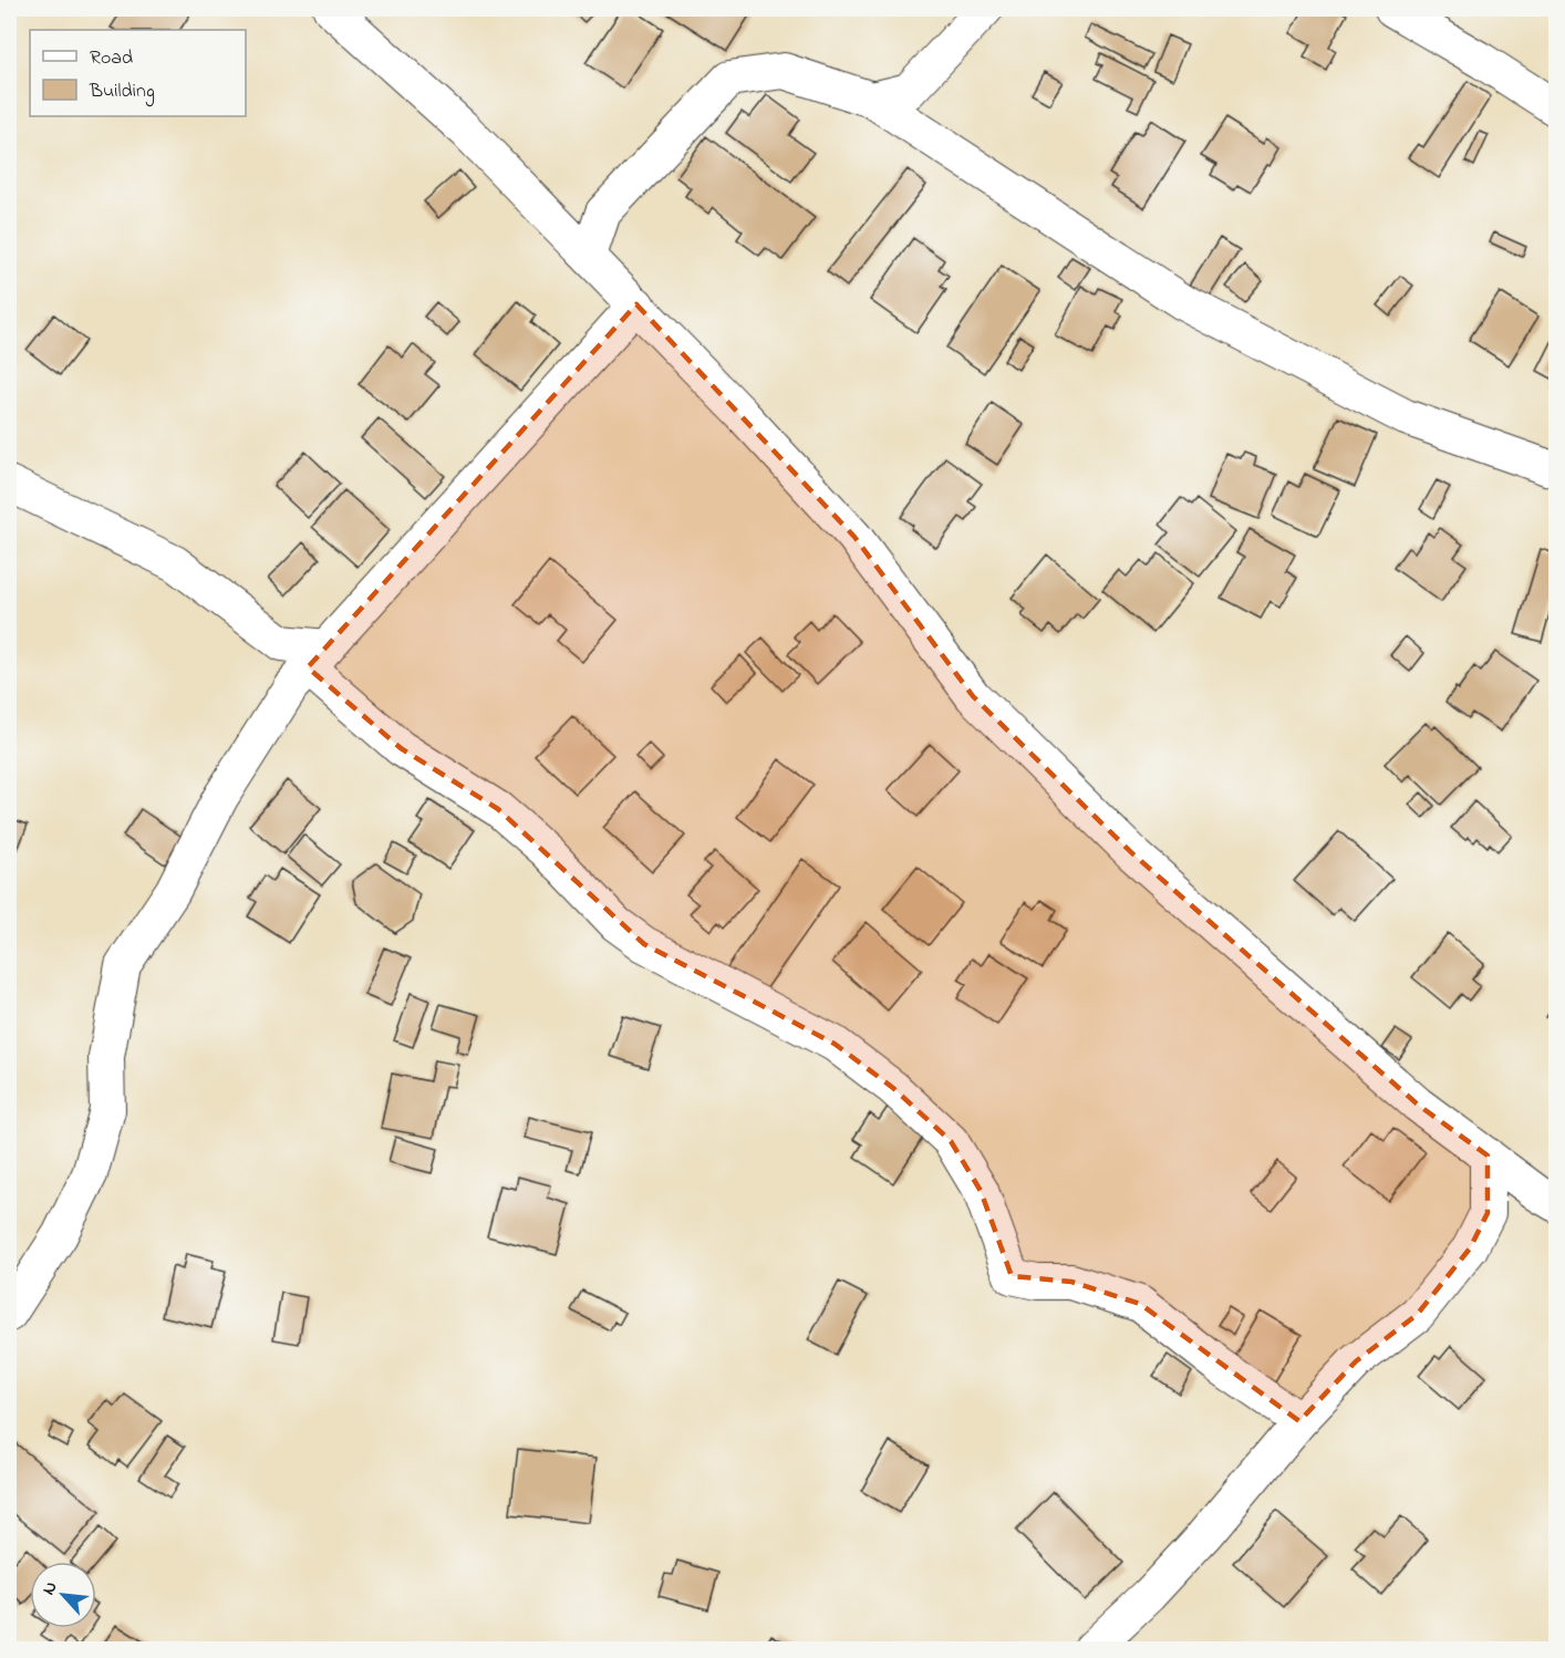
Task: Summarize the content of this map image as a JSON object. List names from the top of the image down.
{
  "legend": ["Road", "Building"],
  "north": "top left"
}
